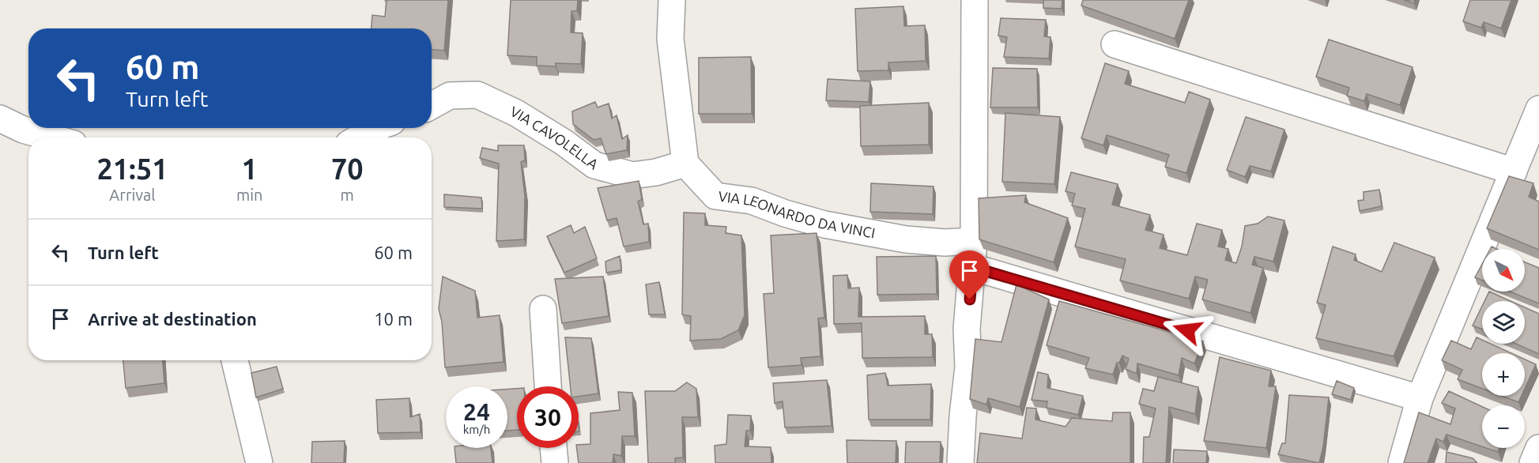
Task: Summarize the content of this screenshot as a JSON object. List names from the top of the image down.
{
  "streets": {
    "street": ["VIA CAVOLELLA", "VIA LEONARDO DA VINCI"]
  },
  "crossings": [
    ["VIA CAVOLELLA", "VIA LEONARDO DA VINCI"]
  ],
  "north": "bottom right",
  "page": {
    "turn": ["60 m", "Turn left"],
    "eta": [
      "21:51",
      "Arrival",
      "1",
      "min",
      "70",
      "m"
    ],
    "list": [
      {
        "name": "Turn left",
        "value": "60 m"
      },
      {
        "name": "Arrive at destination",
        "value": "10 m"
      }
    ],
    "map_buttons": ["+", "−"],
    "speed": "24 km/h",
    "limit": "30"
  }
}
